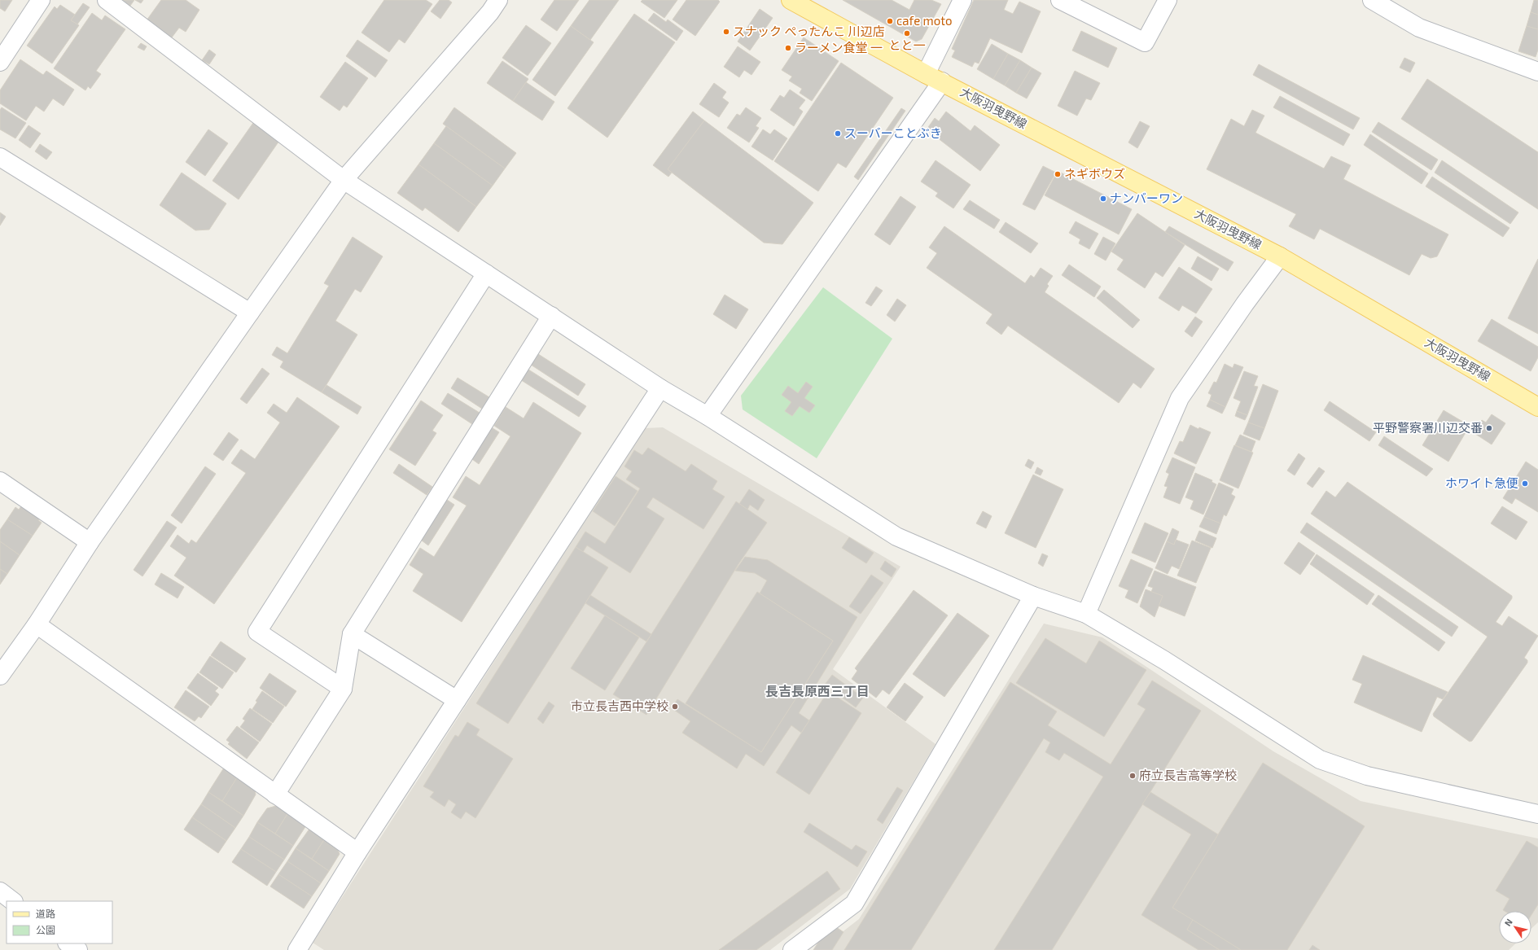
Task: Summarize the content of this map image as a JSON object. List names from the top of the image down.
{
  "streets": {
    "main road": ["大阪羽曳野線"]
  },
  "districts": ["長吉長原西三丁目"],
  "places": [
    "cafe moto",
    "スナック ぺったんこ 川辺店",
    "とと一",
    "ラーメン食堂 一",
    "スーバーことぶき",
    "ネギボウズ",
    "ナンバーワン",
    "平野警察署川辺交番",
    "ホワイト急便",
    "市立長吉西中学校",
    "府立長吉高等学校"
  ],
  "legend": ["道路", "公園"],
  "north": "top left"
}
